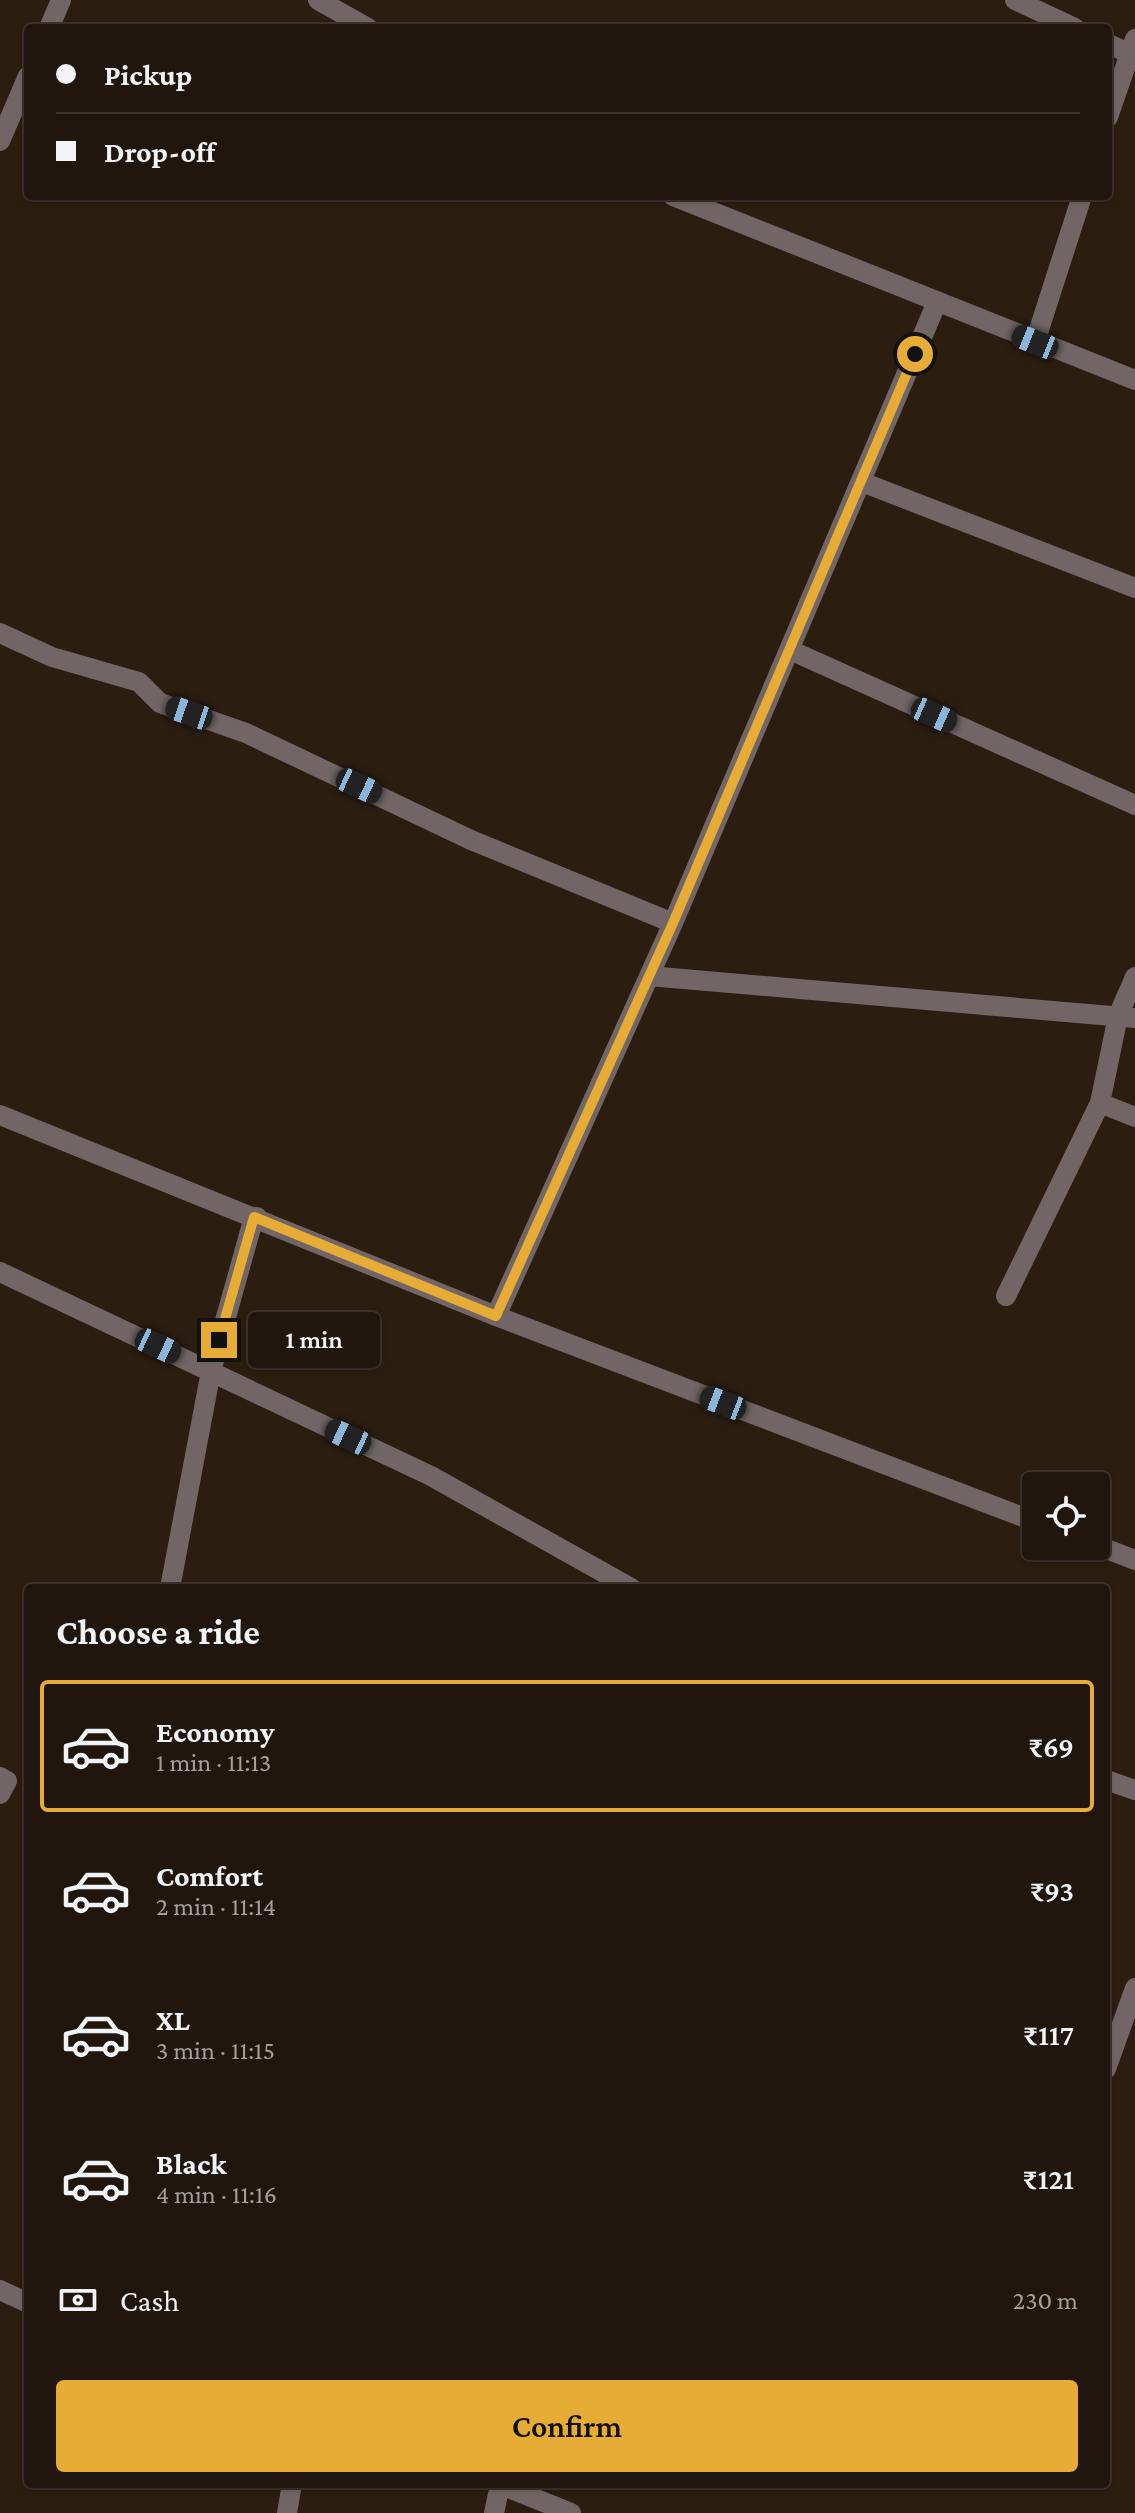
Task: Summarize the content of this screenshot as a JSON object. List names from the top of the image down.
{
  "page": {
    "banner": ["Pickup", "Drop-off"],
    "bubble": "1 min",
    "heading": "Choose a ride",
    "list": [
      {
        "name": "Economy",
        "note": "1 min · 11:13",
        "value": "₹69"
      },
      {
        "name": "Comfort",
        "note": "2 min · 11:14",
        "value": "₹93"
      },
      {
        "name": "XL",
        "note": "3 min · 11:15",
        "value": "₹117"
      },
      {
        "name": "Black",
        "note": "4 min · 11:16",
        "value": "₹121"
      }
    ],
    "pay": ["Cash", "230 m"],
    "buttons": "Confirm"
  }
}
